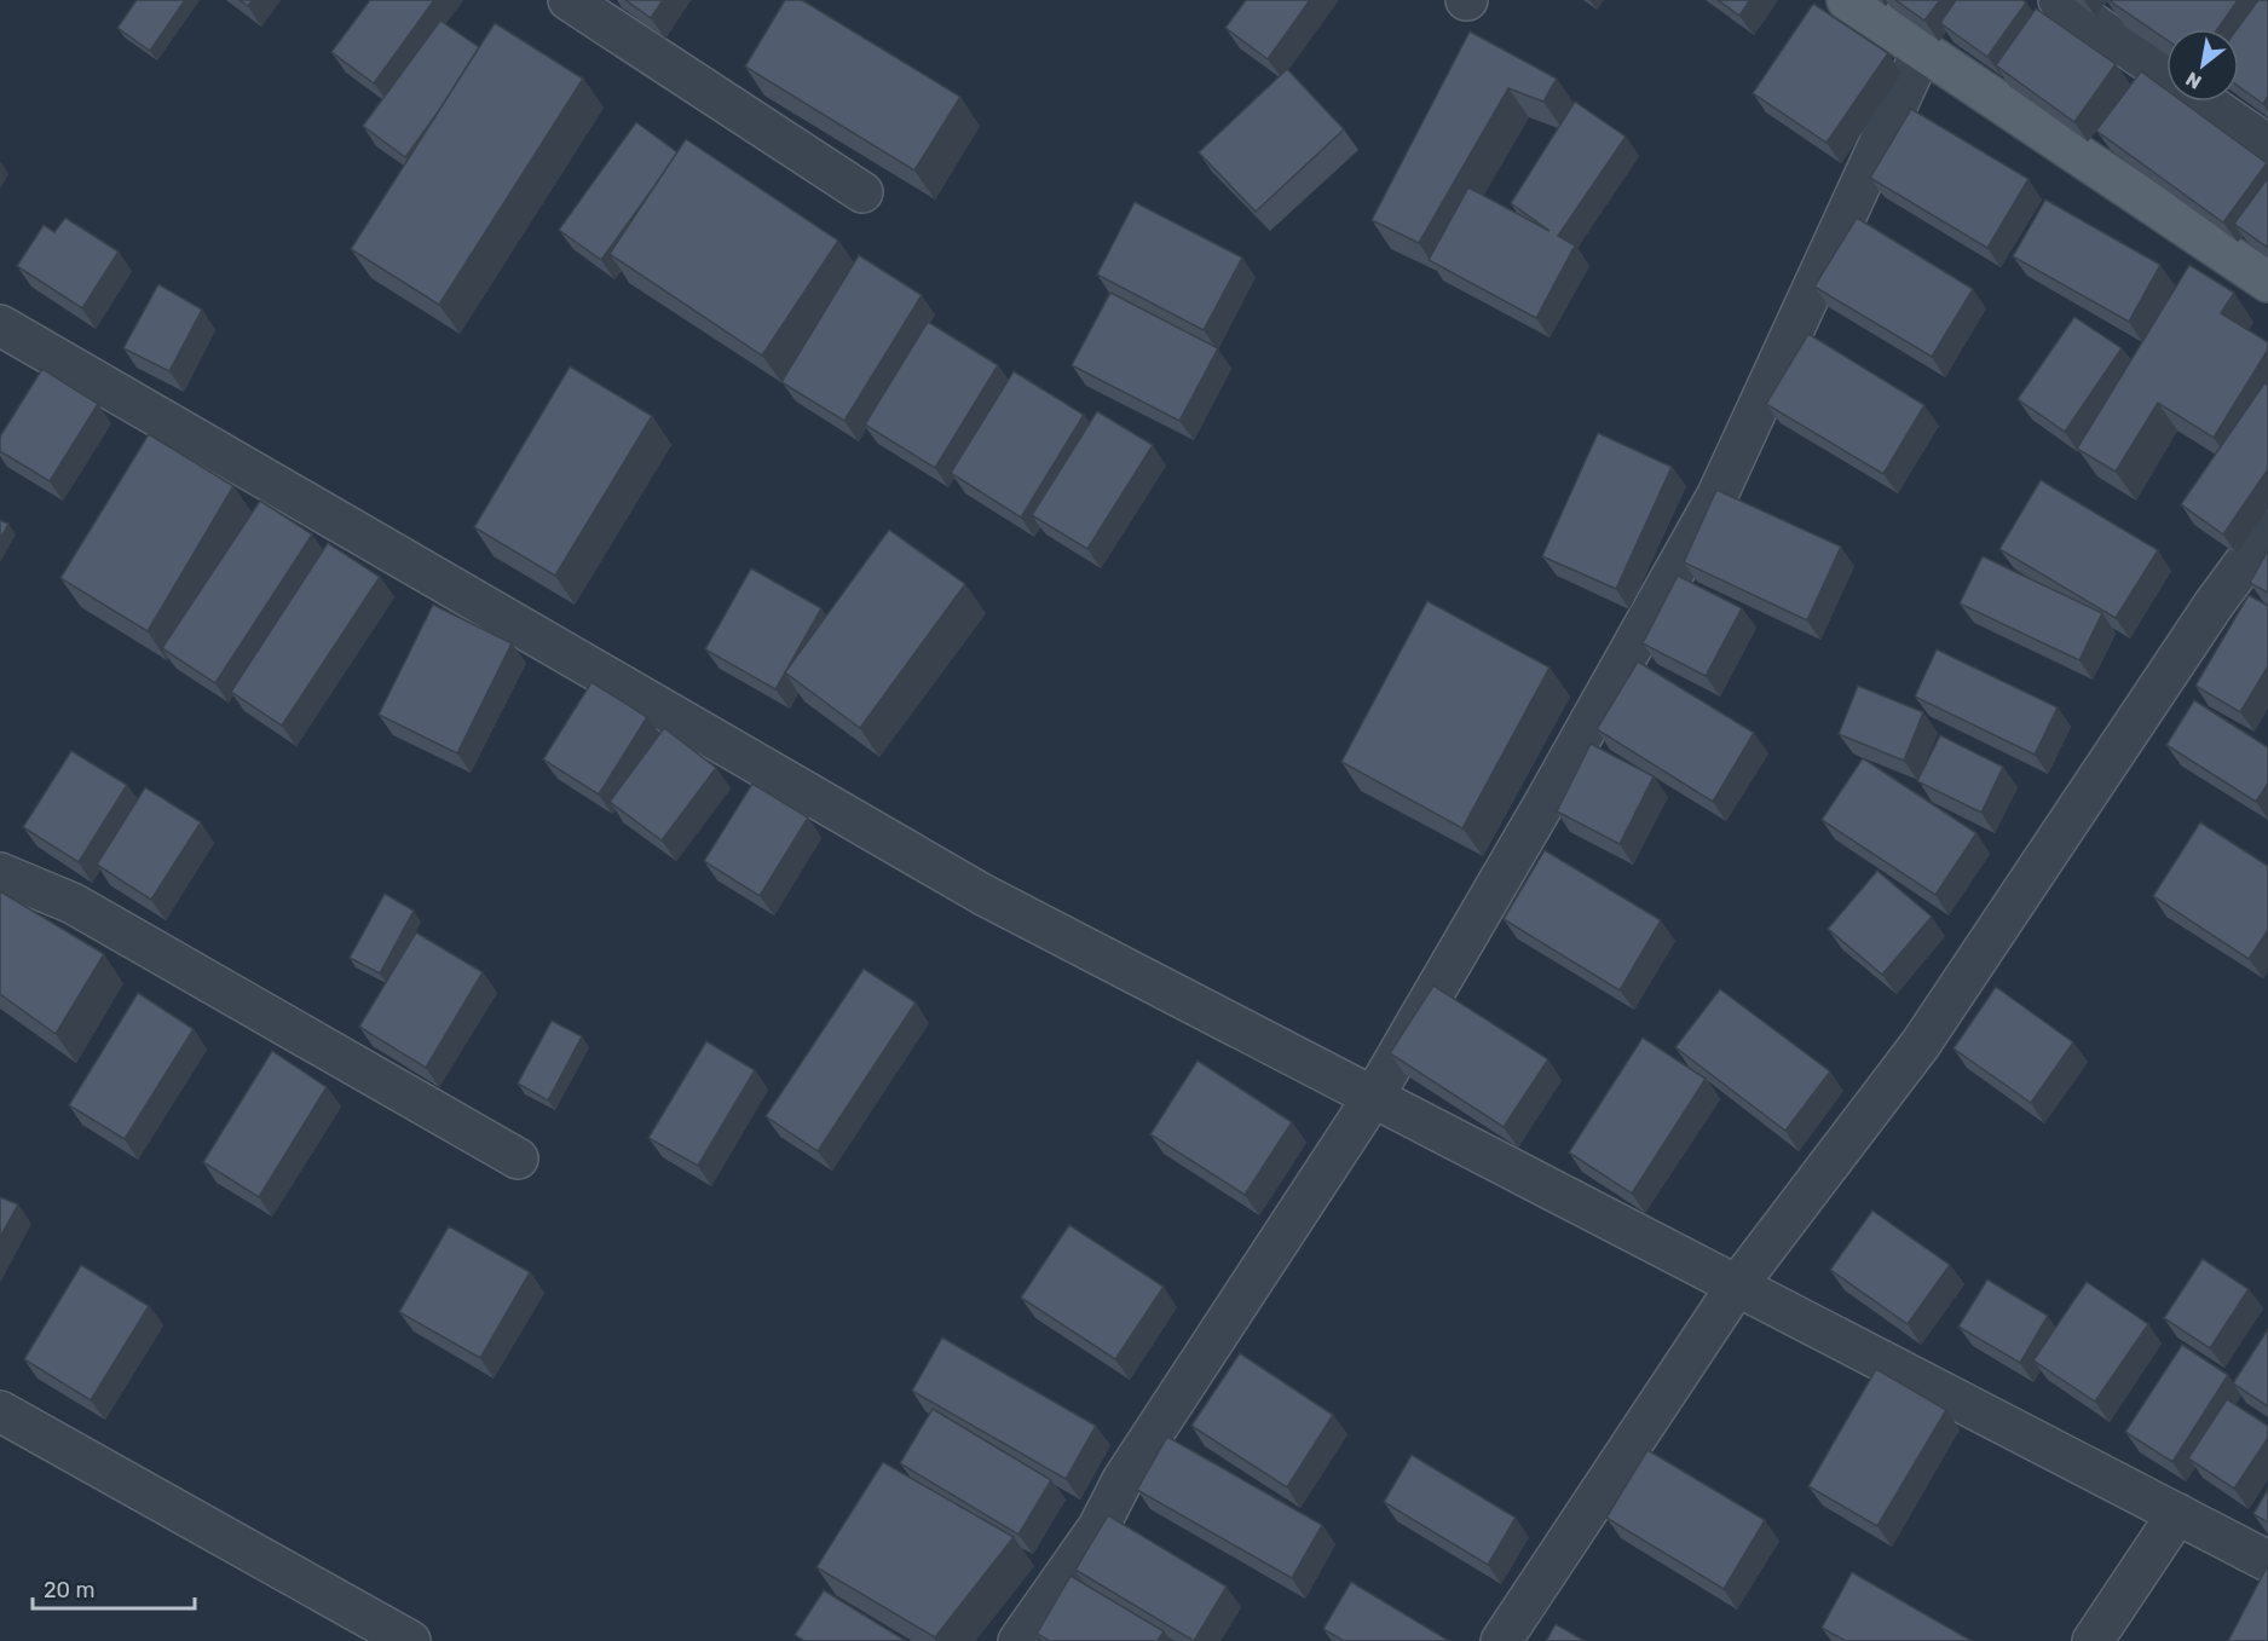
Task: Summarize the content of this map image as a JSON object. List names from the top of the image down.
{
  "scale_bar": "20 m",
  "north": "bottom left"
}
